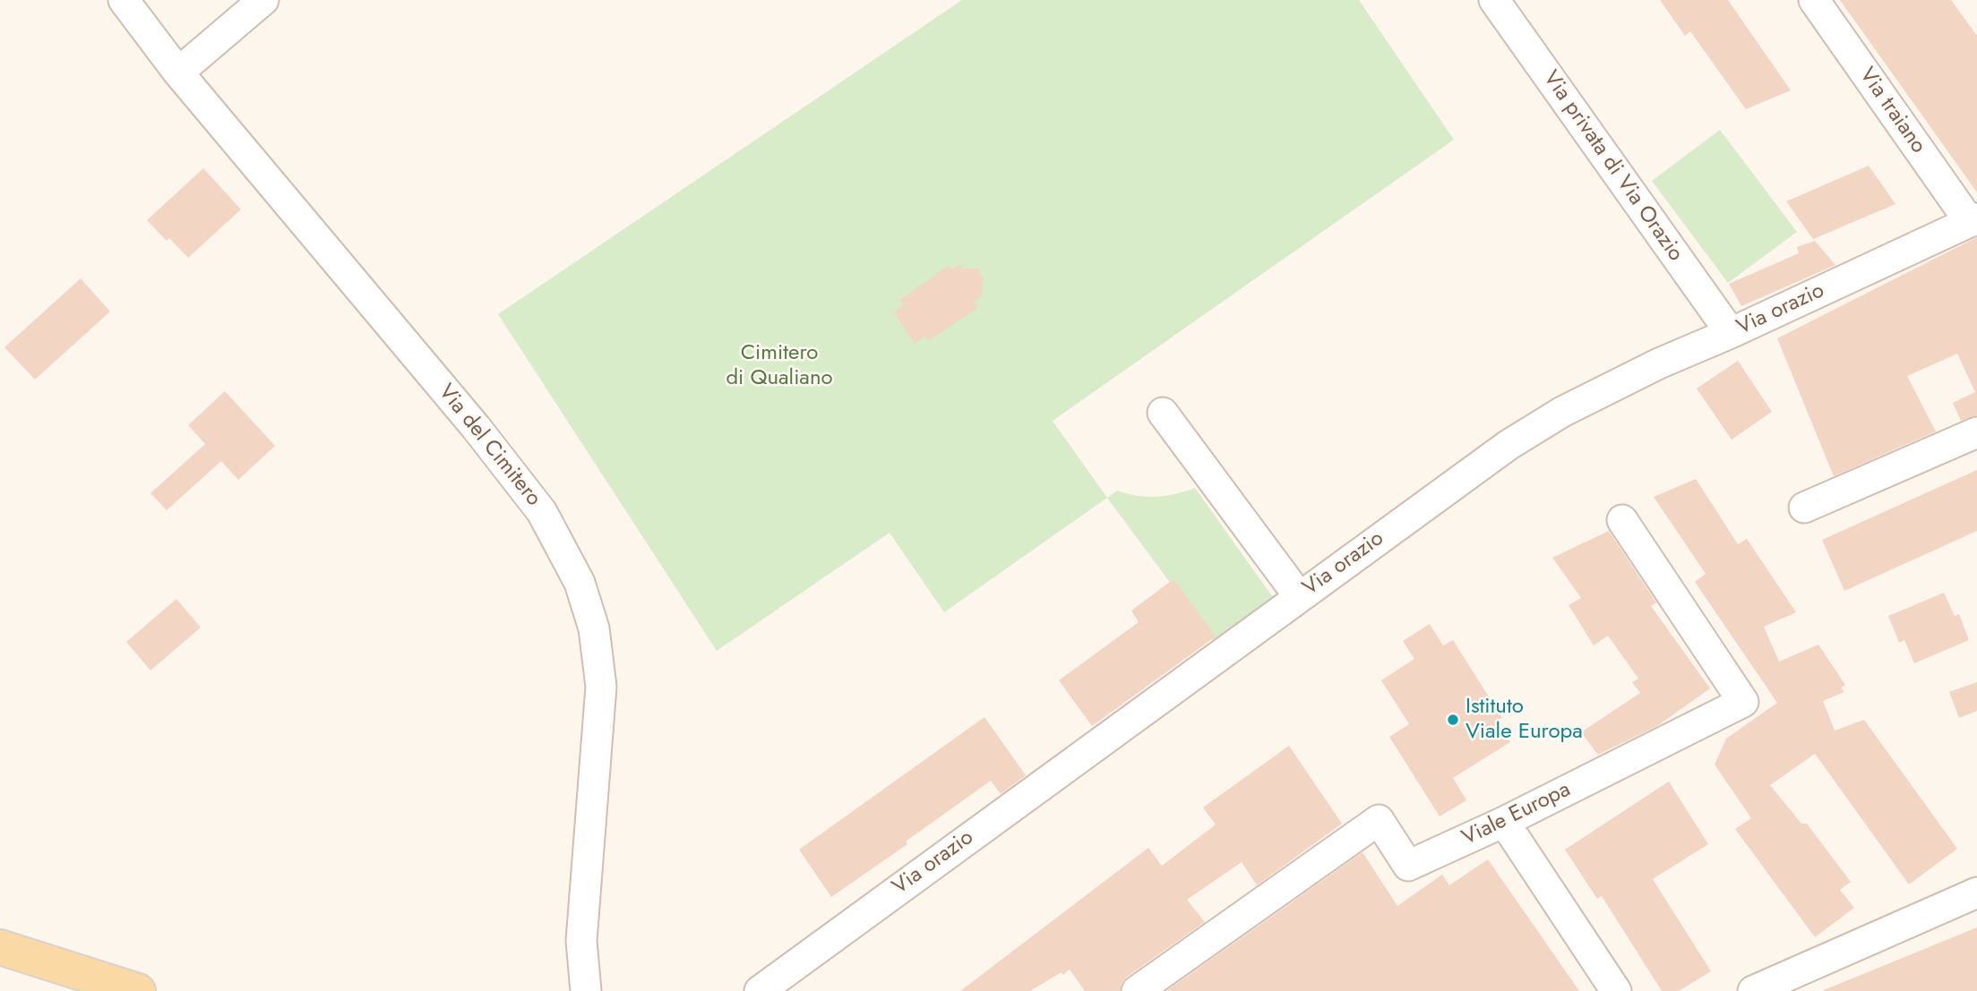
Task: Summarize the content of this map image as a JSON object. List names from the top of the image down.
{
  "streets": {
    "street": [
      "Via traiano",
      "Via privata di Via Orazio",
      "Via orazio",
      "Via del Cimitero",
      "Viale Europa"
    ]
  },
  "crossings": [
    ["Via traiano", "Via orazio"],
    ["Via privata di Via Orazio", "Via orazio"]
  ],
  "parks": ["Cimitero di Qualiano"],
  "places": ["Istituto Viale Europa"]
}
